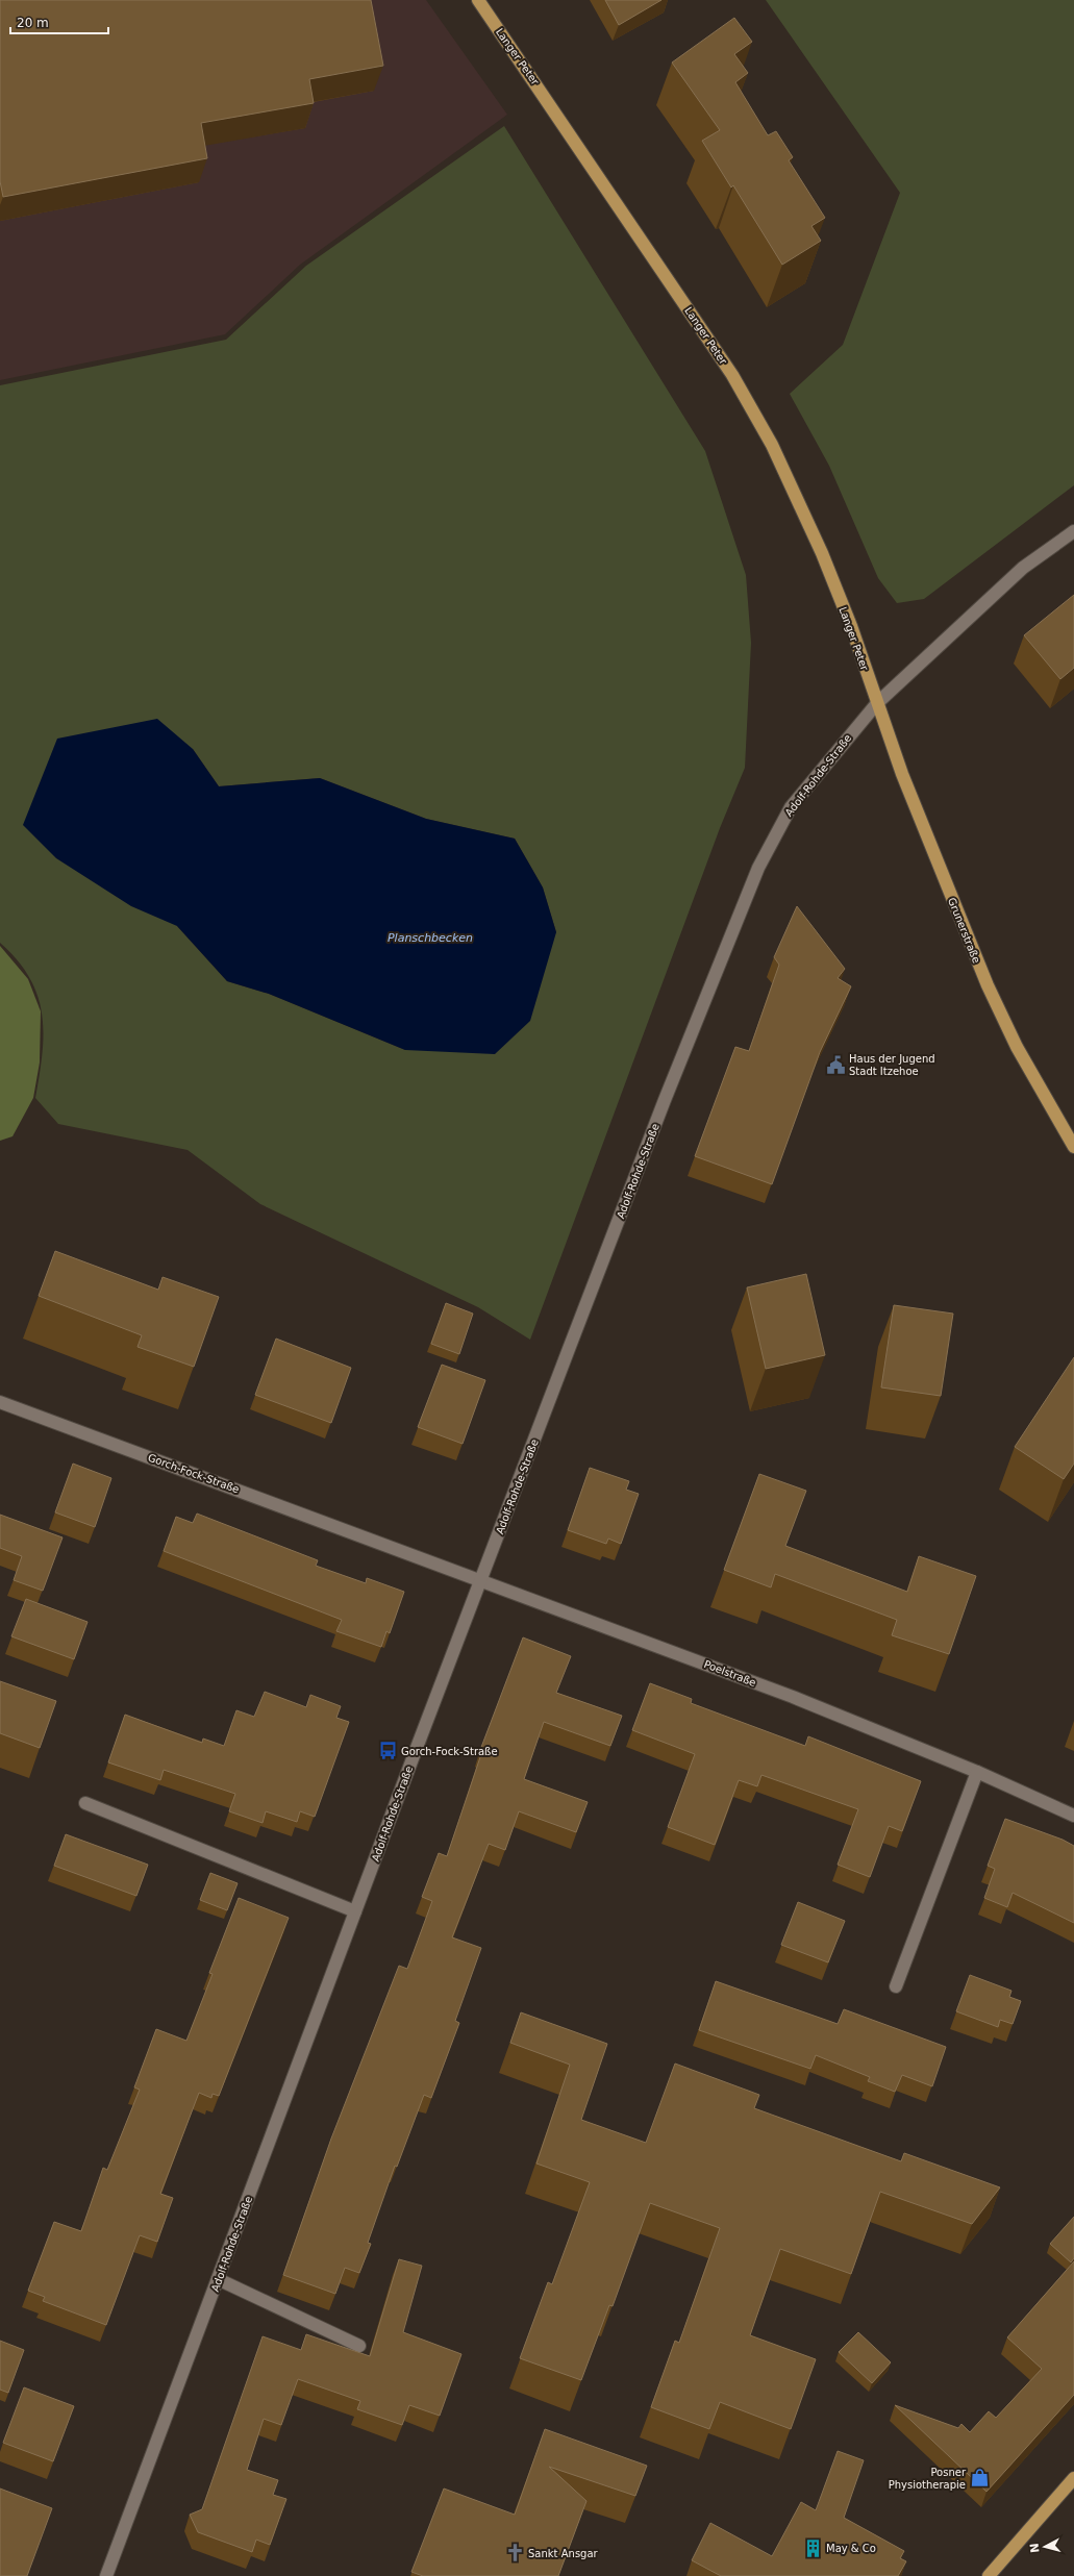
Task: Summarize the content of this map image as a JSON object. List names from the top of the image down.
{
  "streets": {
    "main road": ["Langer Peter", "Grunerstraße"],
    "street": ["Adolf-Rohde-Straße", "Gorch-Fock-Straße", "Poelstraße"]
  },
  "crossings": [
    ["Langer Peter", "Adolf-Rohde-Straße"],
    ["Langer Peter", "Grunerstraße"],
    ["Adolf-Rohde-Straße", "Grunerstraße"],
    ["Adolf-Rohde-Straße", "Gorch-Fock-Straße"],
    ["Adolf-Rohde-Straße", "Poelstraße"],
    ["Gorch-Fock-Straße", "Poelstraße"]
  ],
  "water": ["Planschbecken"],
  "places": {
    "public building": ["Haus der Jugend Stadt Itzehoe"],
    "bus stop": ["Gorch-Fock-Straße"],
    "shop": ["Posner Physiotherapie"],
    "building": ["May & Co"],
    "church": ["Sankt Ansgar"]
  },
  "scale_bar": "20 m",
  "north": "left"
}
